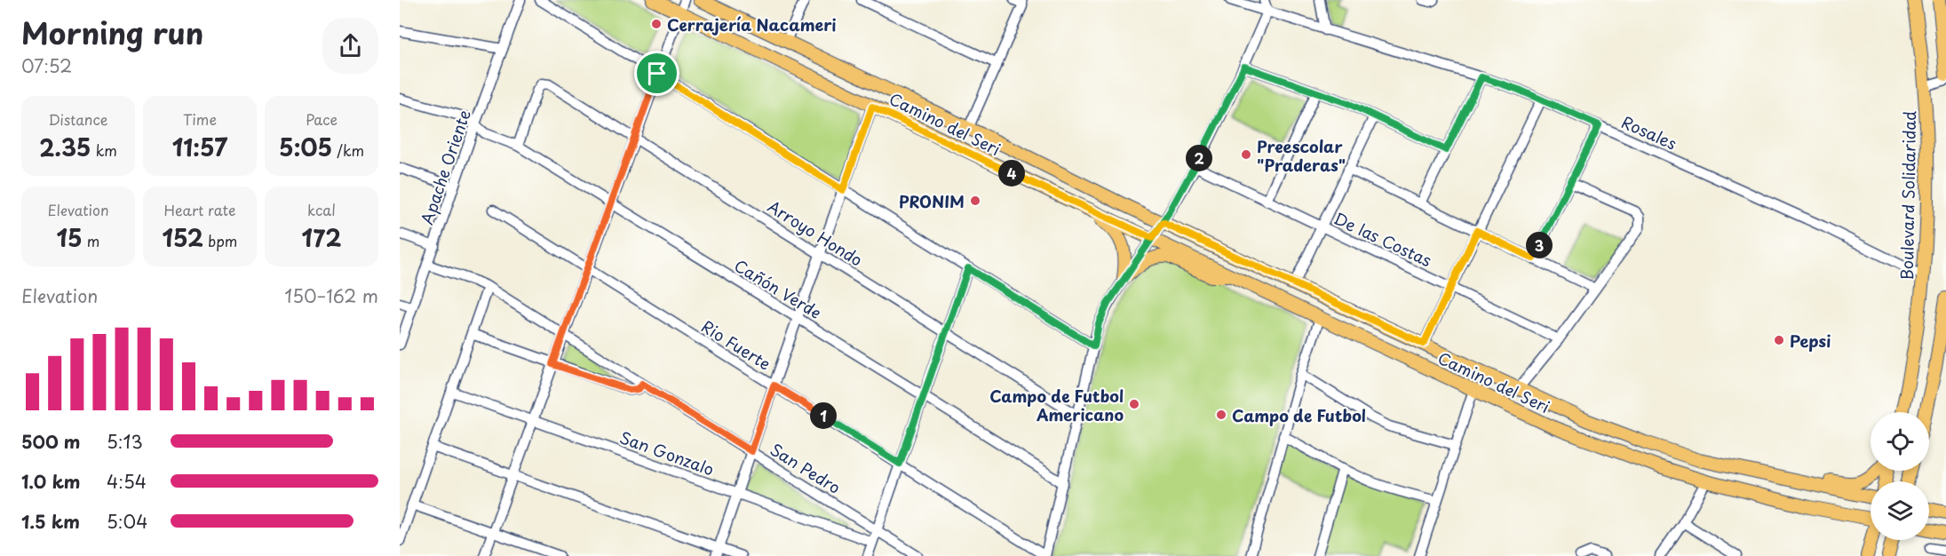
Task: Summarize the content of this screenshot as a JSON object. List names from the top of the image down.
{
  "streets": {
    "main road": ["Camino del Seri", "Boulevard Solidaridad"],
    "street": [
      "Rosales",
      "Apache Oriente",
      "Arroyo Hondo",
      "De las Costas",
      "Cañón Verde",
      "Rio Fuerte",
      "San Gonzalo",
      "San Pedro"
    ]
  },
  "crossings": [
    ["Rosales", "Boulevard Solidaridad"],
    ["Apache Oriente", "Cañón Verde"],
    ["Apache Oriente", "San Pedro"],
    ["Arroyo Hondo", "Cañón Verde"]
  ],
  "places": [
    "Cerrajería Nacameri",
    "Preescolar \"Praderas\"",
    "PRONIM",
    "Pepsi",
    "Campo de Futbol Americano",
    "Campo de Futbol"
  ],
  "page": {
    "heading": ["Morning run", "07:52"],
    "stats": [
      ["Distance", "2.35 km"],
      ["Time", "11:57"],
      ["Pace", "5:05 /km"],
      ["Elevation", "15 m"],
      ["Heart rate", "152 bpm"],
      ["kcal", "172"]
    ],
    "pins": [
      "2",
      "4",
      "3",
      "1"
    ],
    "chart": ["Elevation", "150–162 m"],
    "list": [
      {
        "name": "500 m",
        "note": "5:13"
      },
      {
        "name": "1.0 km",
        "note": "4:54"
      },
      {
        "name": "1.5 km",
        "note": "5:04"
      }
    ]
  }
}
